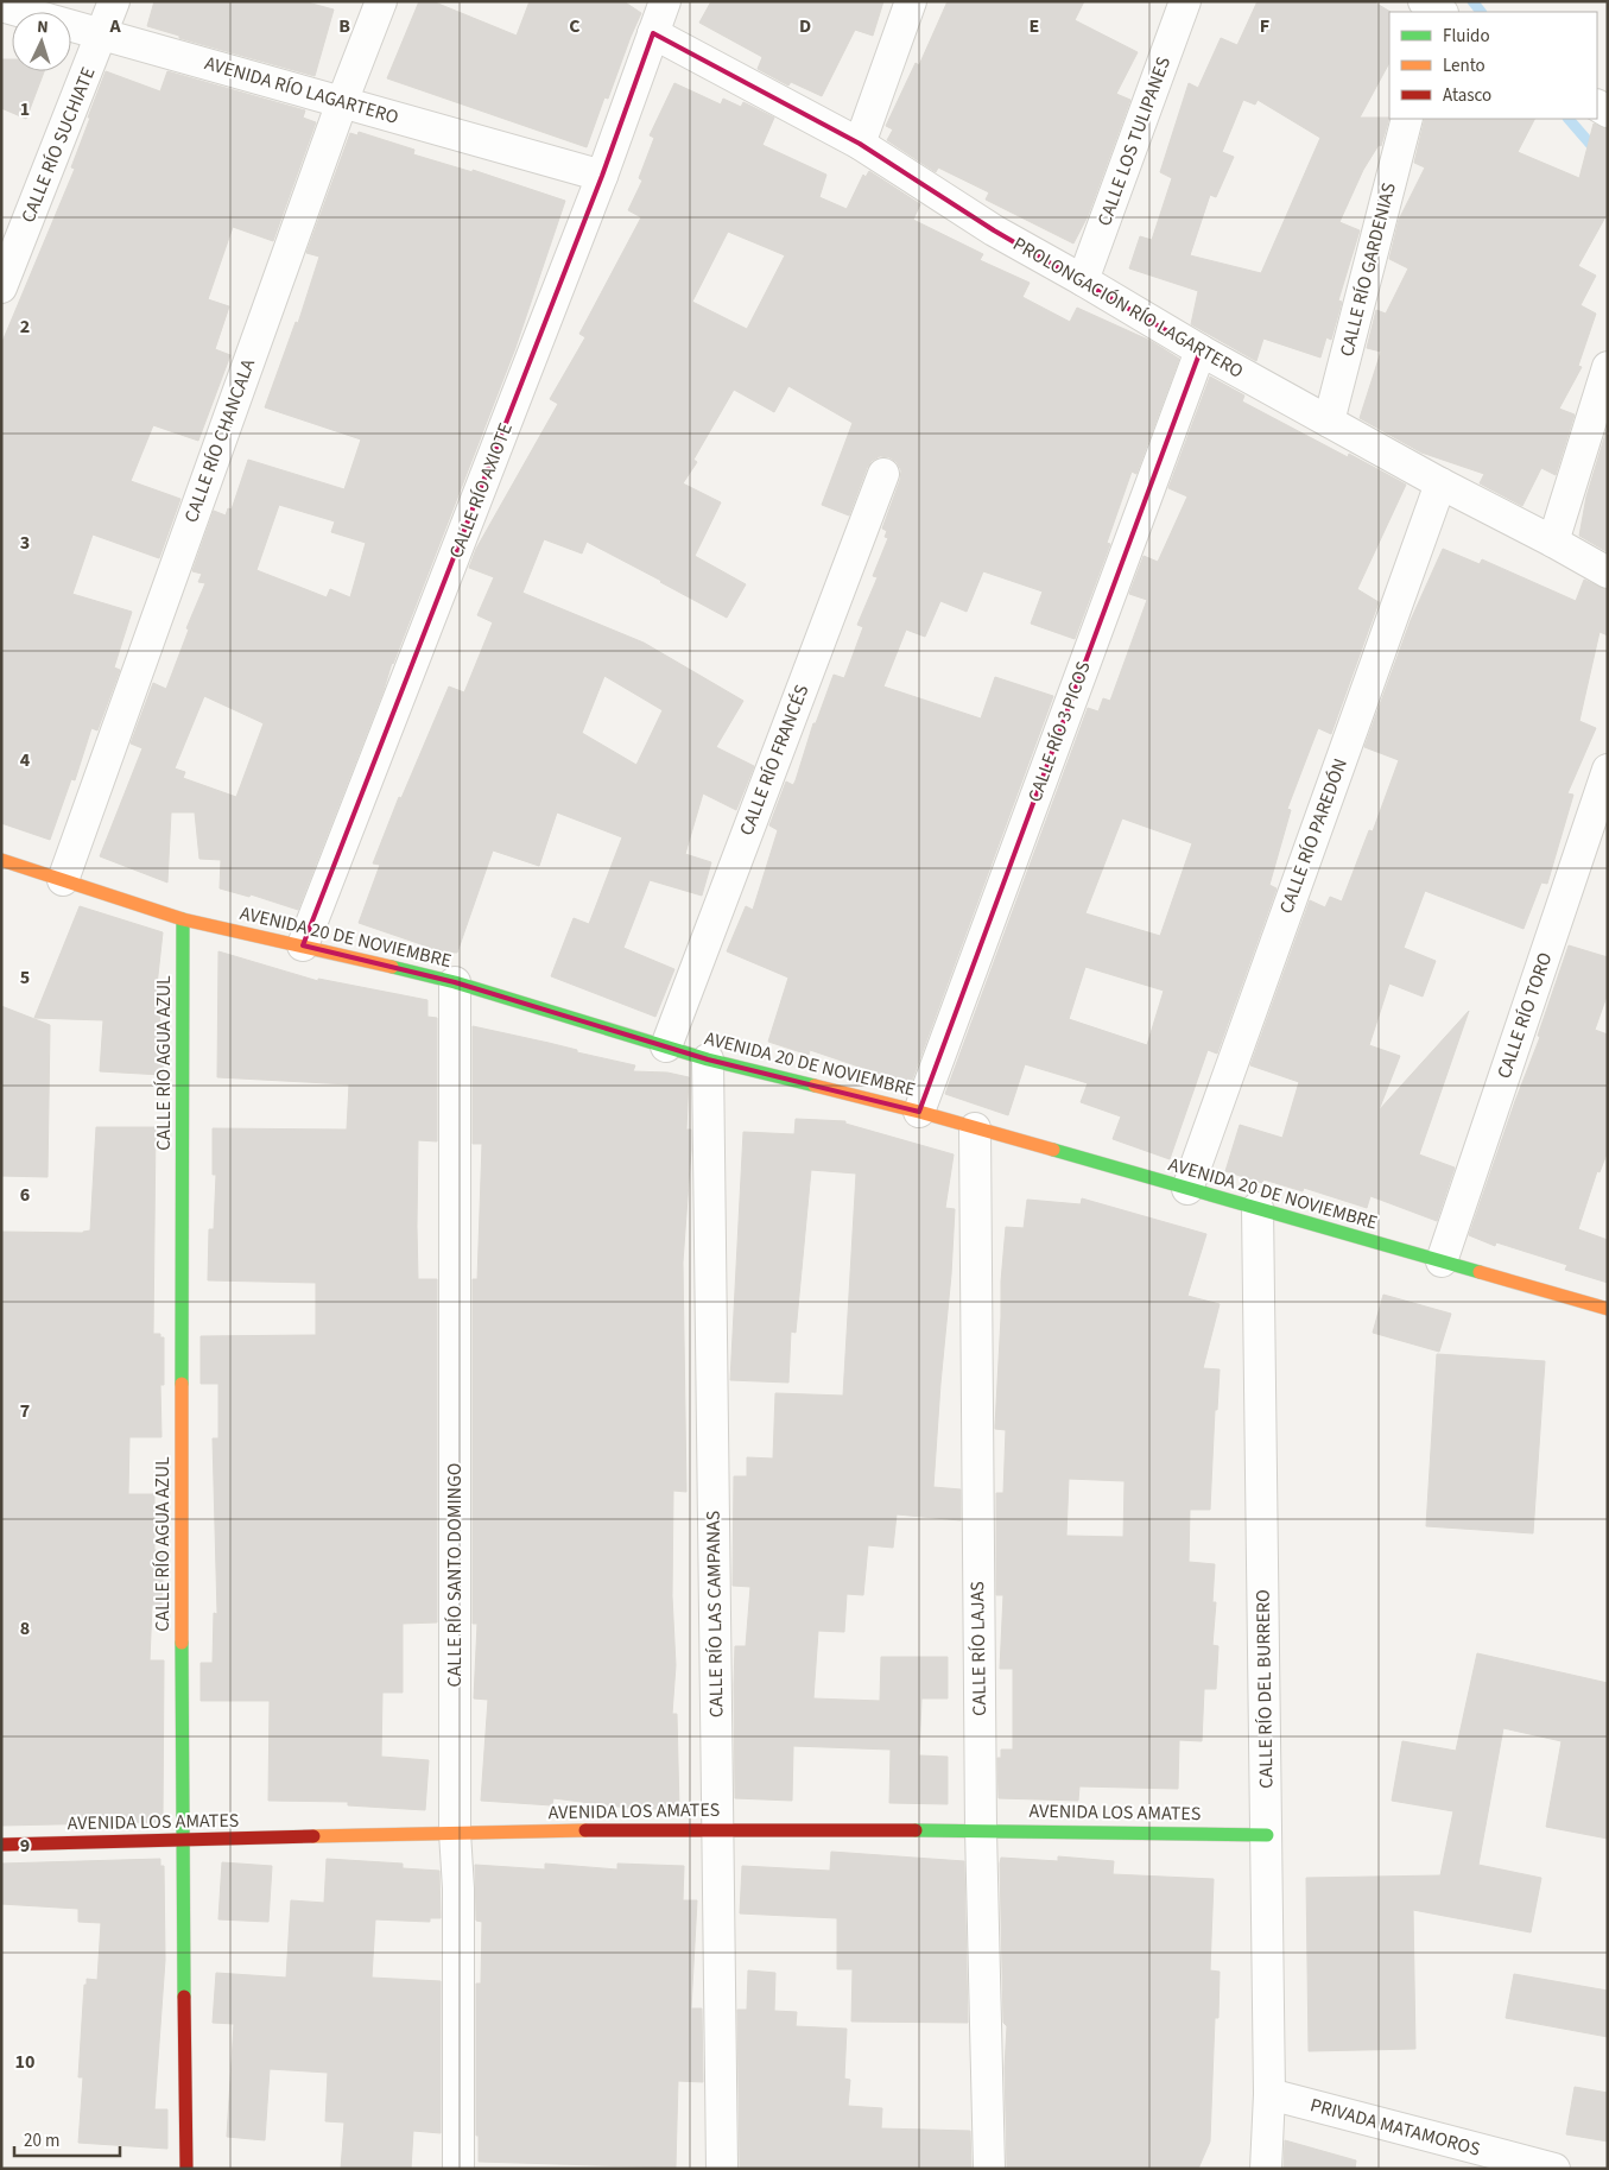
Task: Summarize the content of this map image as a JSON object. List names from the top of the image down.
{
  "streets": {
    "street": [
      "AVENIDA RÍO LAGARTERO",
      "CALLE LOS TULIPANES",
      "CALLE RÍO SUCHIATE",
      "CALLE RÍO GARDENIAS",
      "PROLONGACIÓN RÍO LAGARTERO",
      "CALLE RÍO CHANCALA",
      "CALLE RÍO AXIOTE",
      "CALLE RÍO 3 PICOS",
      "CALLE RÍO FRANCÉS",
      "CALLE RÍO PAREDÓN",
      "AVENIDA 20 DE NOVIEMBRE",
      "CALLE RÍO TORO",
      "CALLE RÍO AGUA AZUL",
      "CALLE RÍO SANTO DOMINGO",
      "CALLE RÍO LAS CAMPANAS",
      "CALLE RÍO LAJAS",
      "CALLE RÍO DEL BURRERO",
      "AVENIDA LOS AMATES",
      "PRIVADA MATAMOROS"
    ]
  },
  "crossings": [
    ["AVENIDA RÍO LAGARTERO", "CALLE RÍO SUCHIATE"],
    ["AVENIDA RÍO LAGARTERO", "CALLE RÍO CHANCALA"],
    ["AVENIDA RÍO LAGARTERO", "CALLE RÍO AXIOTE"],
    ["CALLE LOS TULIPANES", "PROLONGACIÓN RÍO LAGARTERO"],
    ["CALLE RÍO GARDENIAS", "PROLONGACIÓN RÍO LAGARTERO"],
    ["PROLONGACIÓN RÍO LAGARTERO", "CALLE RÍO AXIOTE"],
    ["PROLONGACIÓN RÍO LAGARTERO", "CALLE RÍO 3 PICOS"],
    ["PROLONGACIÓN RÍO LAGARTERO", "CALLE RÍO PAREDÓN"],
    ["CALLE RÍO CHANCALA", "AVENIDA 20 DE NOVIEMBRE"],
    ["CALLE RÍO AXIOTE", "AVENIDA 20 DE NOVIEMBRE"],
    ["CALLE RÍO 3 PICOS", "AVENIDA 20 DE NOVIEMBRE"],
    ["CALLE RÍO FRANCÉS", "AVENIDA 20 DE NOVIEMBRE"],
    ["CALLE RÍO PAREDÓN", "AVENIDA 20 DE NOVIEMBRE"],
    ["AVENIDA 20 DE NOVIEMBRE", "CALLE RÍO TORO"],
    ["AVENIDA 20 DE NOVIEMBRE", "CALLE RÍO AGUA AZUL"],
    ["AVENIDA 20 DE NOVIEMBRE", "CALLE RÍO SANTO DOMINGO"],
    ["AVENIDA 20 DE NOVIEMBRE", "CALLE RÍO LAS CAMPANAS"],
    ["AVENIDA 20 DE NOVIEMBRE", "CALLE RÍO LAJAS"],
    ["AVENIDA 20 DE NOVIEMBRE", "CALLE RÍO DEL BURRERO"],
    ["CALLE RÍO AGUA AZUL", "AVENIDA LOS AMATES"],
    ["CALLE RÍO SANTO DOMINGO", "AVENIDA LOS AMATES"],
    ["CALLE RÍO LAS CAMPANAS", "AVENIDA LOS AMATES"],
    ["CALLE RÍO LAJAS", "AVENIDA LOS AMATES"],
    ["CALLE RÍO DEL BURRERO", "AVENIDA LOS AMATES"],
    ["CALLE RÍO DEL BURRERO", "PRIVADA MATAMOROS"]
  ],
  "legend": ["Fluido", "Lento", "Atasco"],
  "scale_bar": "20 m",
  "north": "top",
  "grid": {
    "columns": [
      "A",
      "B",
      "C",
      "D",
      "E",
      "F"
    ],
    "rows": [
      "1",
      "2",
      "3",
      "4",
      "5",
      "6",
      "7",
      "8",
      "9",
      "10"
    ]
  }
}
